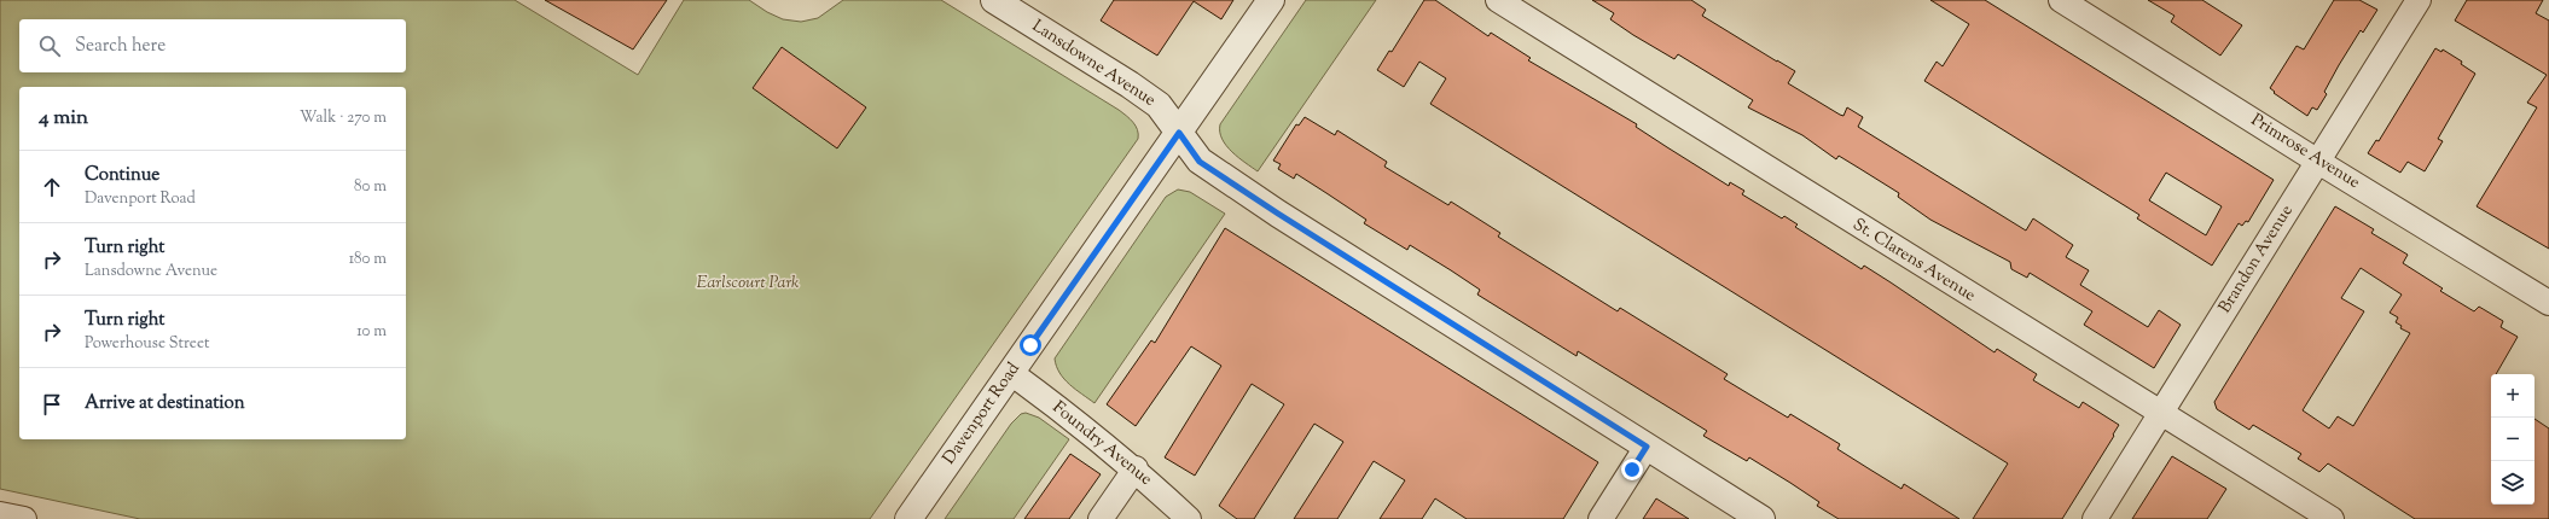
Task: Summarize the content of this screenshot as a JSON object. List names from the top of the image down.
{
  "streets": {
    "street": [
      "Lansdowne Avenue",
      "Primrose Avenue",
      "Brandon Avenue",
      "St. Clarens Avenue",
      "Davenport Road",
      "Foundry Avenue"
    ]
  },
  "crossings": [
    ["Lansdowne Avenue", "Davenport Road"],
    ["Primrose Avenue", "Brandon Avenue"],
    ["Brandon Avenue", "St. Clarens Avenue"],
    ["Davenport Road", "Foundry Avenue"]
  ],
  "parks": ["Earlscourt Park"],
  "page": {
    "search": "Search here",
    "heading": ["4 min", "Walk · 270 m"],
    "list": [
      ["Continue", "Davenport Road", "80 m"],
      ["Turn right", "Lansdowne Avenue", "180 m"],
      ["Turn right", "Powerhouse Street", "10 m"],
      "Arrive at destination"
    ],
    "map_buttons": ["+", "−"]
  }
}
